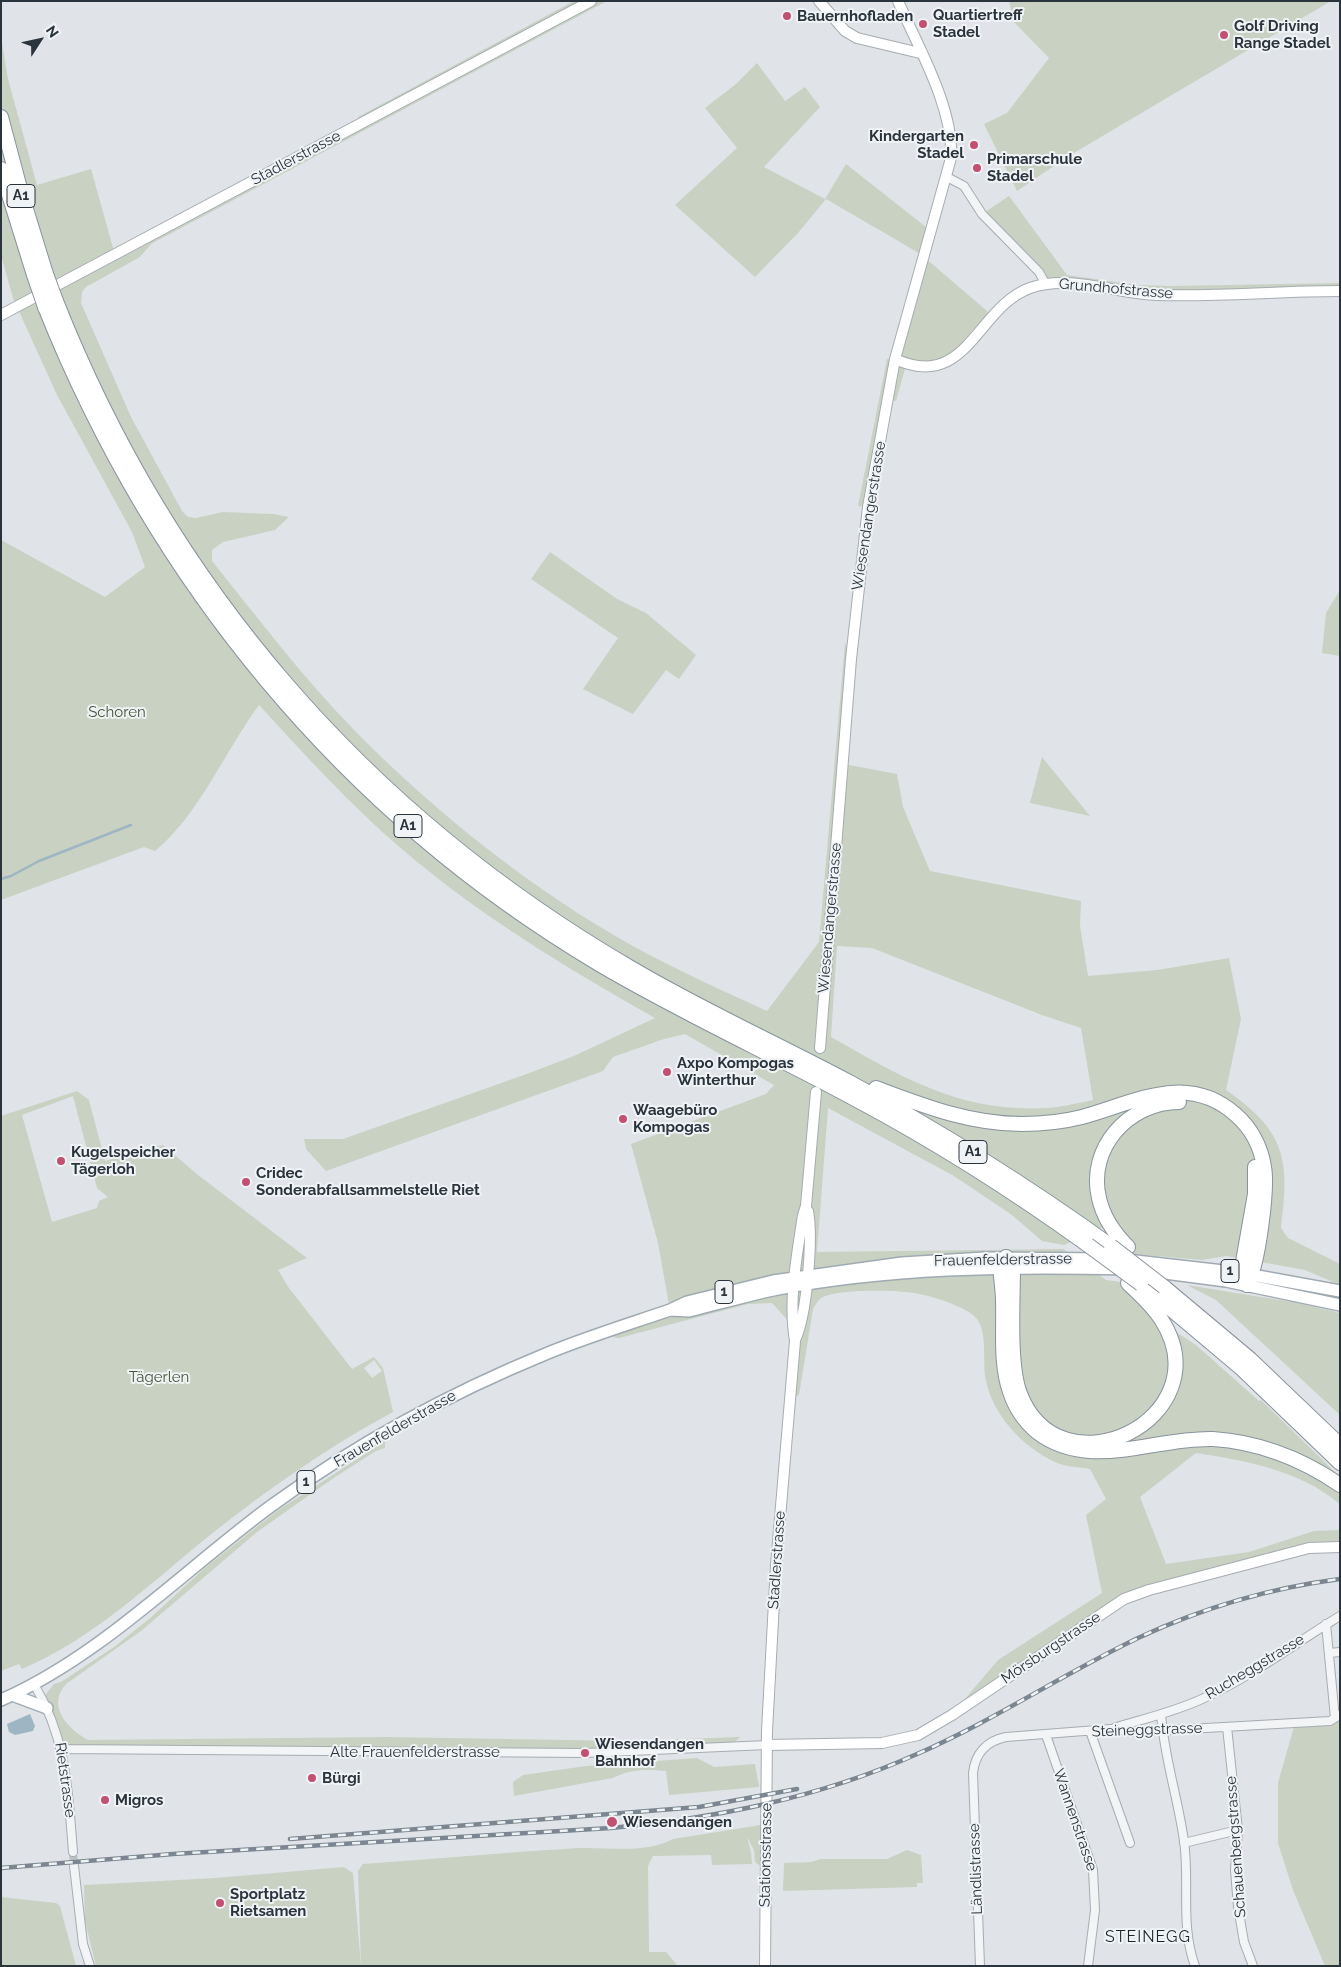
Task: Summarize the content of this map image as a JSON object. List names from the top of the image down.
{
  "streets": {
    "highway": ["A1"],
    "main road": [
      "Stadlerstrasse",
      "Grundhofstrasse",
      "Wiesendangerstrasse",
      "Frauenfelderstrasse",
      "1",
      "Mörsburgstrasse",
      "Stationsstrasse"
    ],
    "street": [
      "Rucheggstrasse",
      "Steineggstrasse",
      "Alte Frauenfelderstrasse",
      "Rietstrasse",
      "Wannenstrasse",
      "Schauenbergstrasse",
      "Ländlistrasse"
    ]
  },
  "crossings": [
    ["Stadlerstrasse", "Mörsburgstrasse"],
    ["Stadlerstrasse", "Alte Frauenfelderstrasse"],
    ["Stadlerstrasse", "Stationsstrasse"],
    ["Grundhofstrasse", "Wiesendangerstrasse"],
    ["Frauenfelderstrasse", "Rietstrasse"],
    ["Mörsburgstrasse", "Alte Frauenfelderstrasse"],
    ["Mörsburgstrasse", "Stationsstrasse"],
    ["Rucheggstrasse", "Steineggstrasse"],
    ["Steineggstrasse", "Wannenstrasse"],
    ["Steineggstrasse", "Schauenbergstrasse"],
    ["Steineggstrasse", "Ländlistrasse"],
    ["Alte Frauenfelderstrasse", "Rietstrasse"],
    ["Alte Frauenfelderstrasse", "Stationsstrasse"]
  ],
  "districts": ["STEINEGG"],
  "parks": ["Schoren", "Tägerlen"],
  "places": [
    "Bauernhofladen",
    "Quartiertreff Stadel",
    "Golf Driving Range Stadel",
    "Kindergarten Stadel",
    "Primarschule Stadel",
    "Axpo Kompogas Winterthur",
    "Waagebüro Kompogas",
    "Kugelspeicher Tägerloh",
    "Cridec Sonderabfallsammelstelle Riet",
    "Wiesendangen Bahnhof",
    "Bürgi",
    "Migros",
    "Wiesendangen",
    "Sportplatz Rietsamen"
  ],
  "north": "top right"
}
